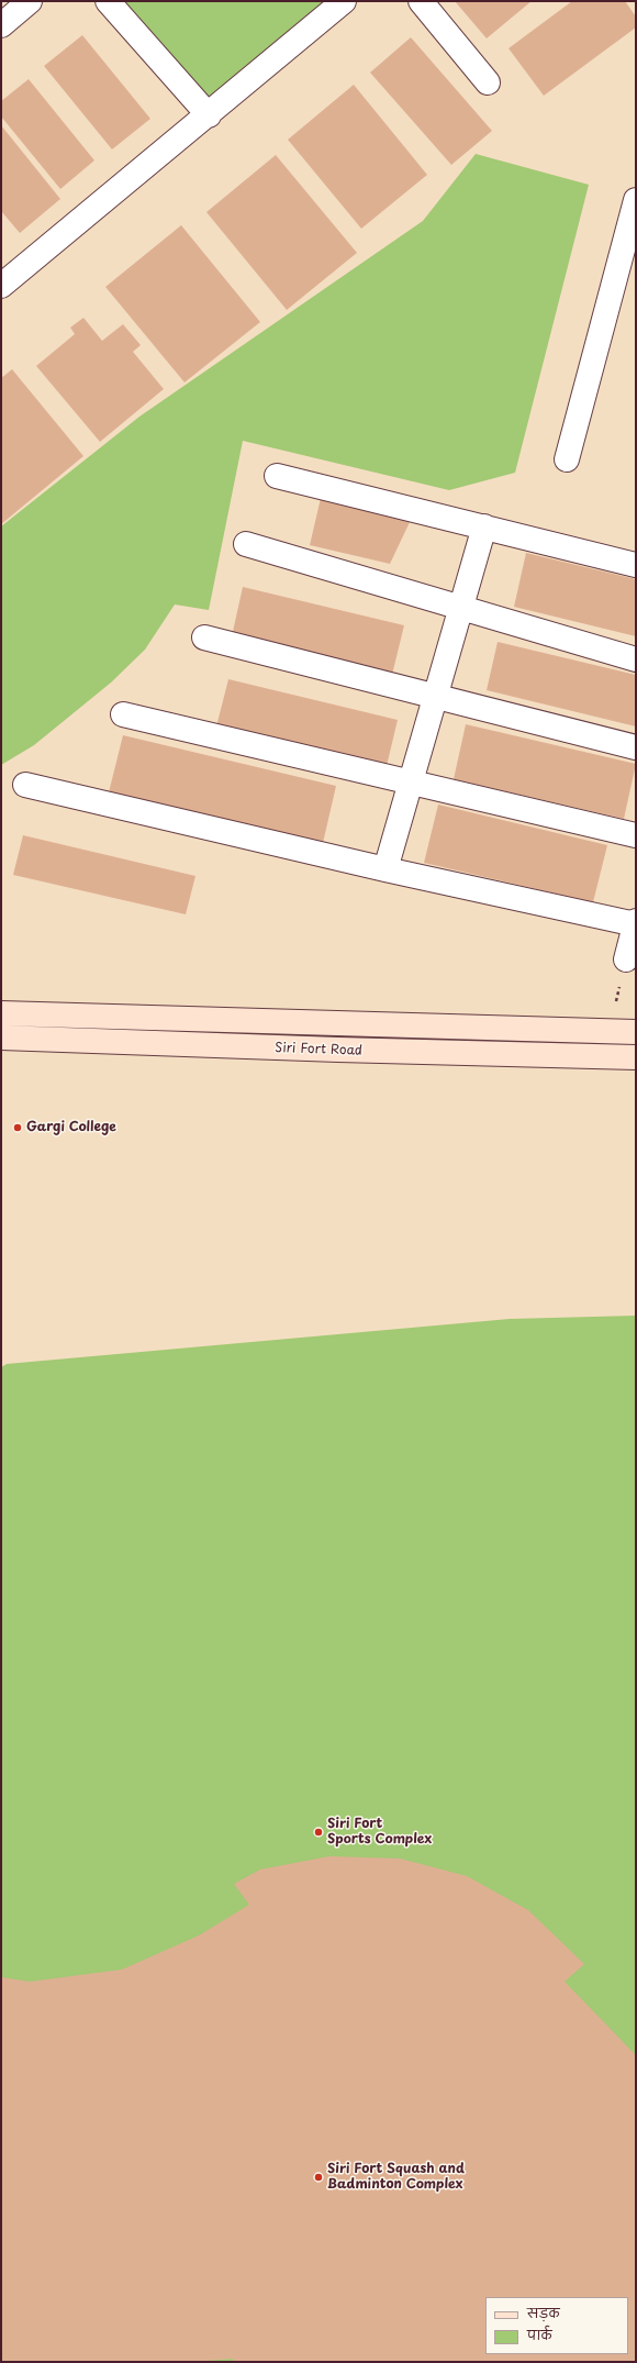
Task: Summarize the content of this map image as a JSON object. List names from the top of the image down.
{
  "streets": {
    "street": ["Siri Fort Road"]
  },
  "places": ["Gargi College", "Siri Fort Sports Complex", "Siri Fort Squash and Badminton Complex"],
  "legend": ["सड़क", "पार्क"]
}
